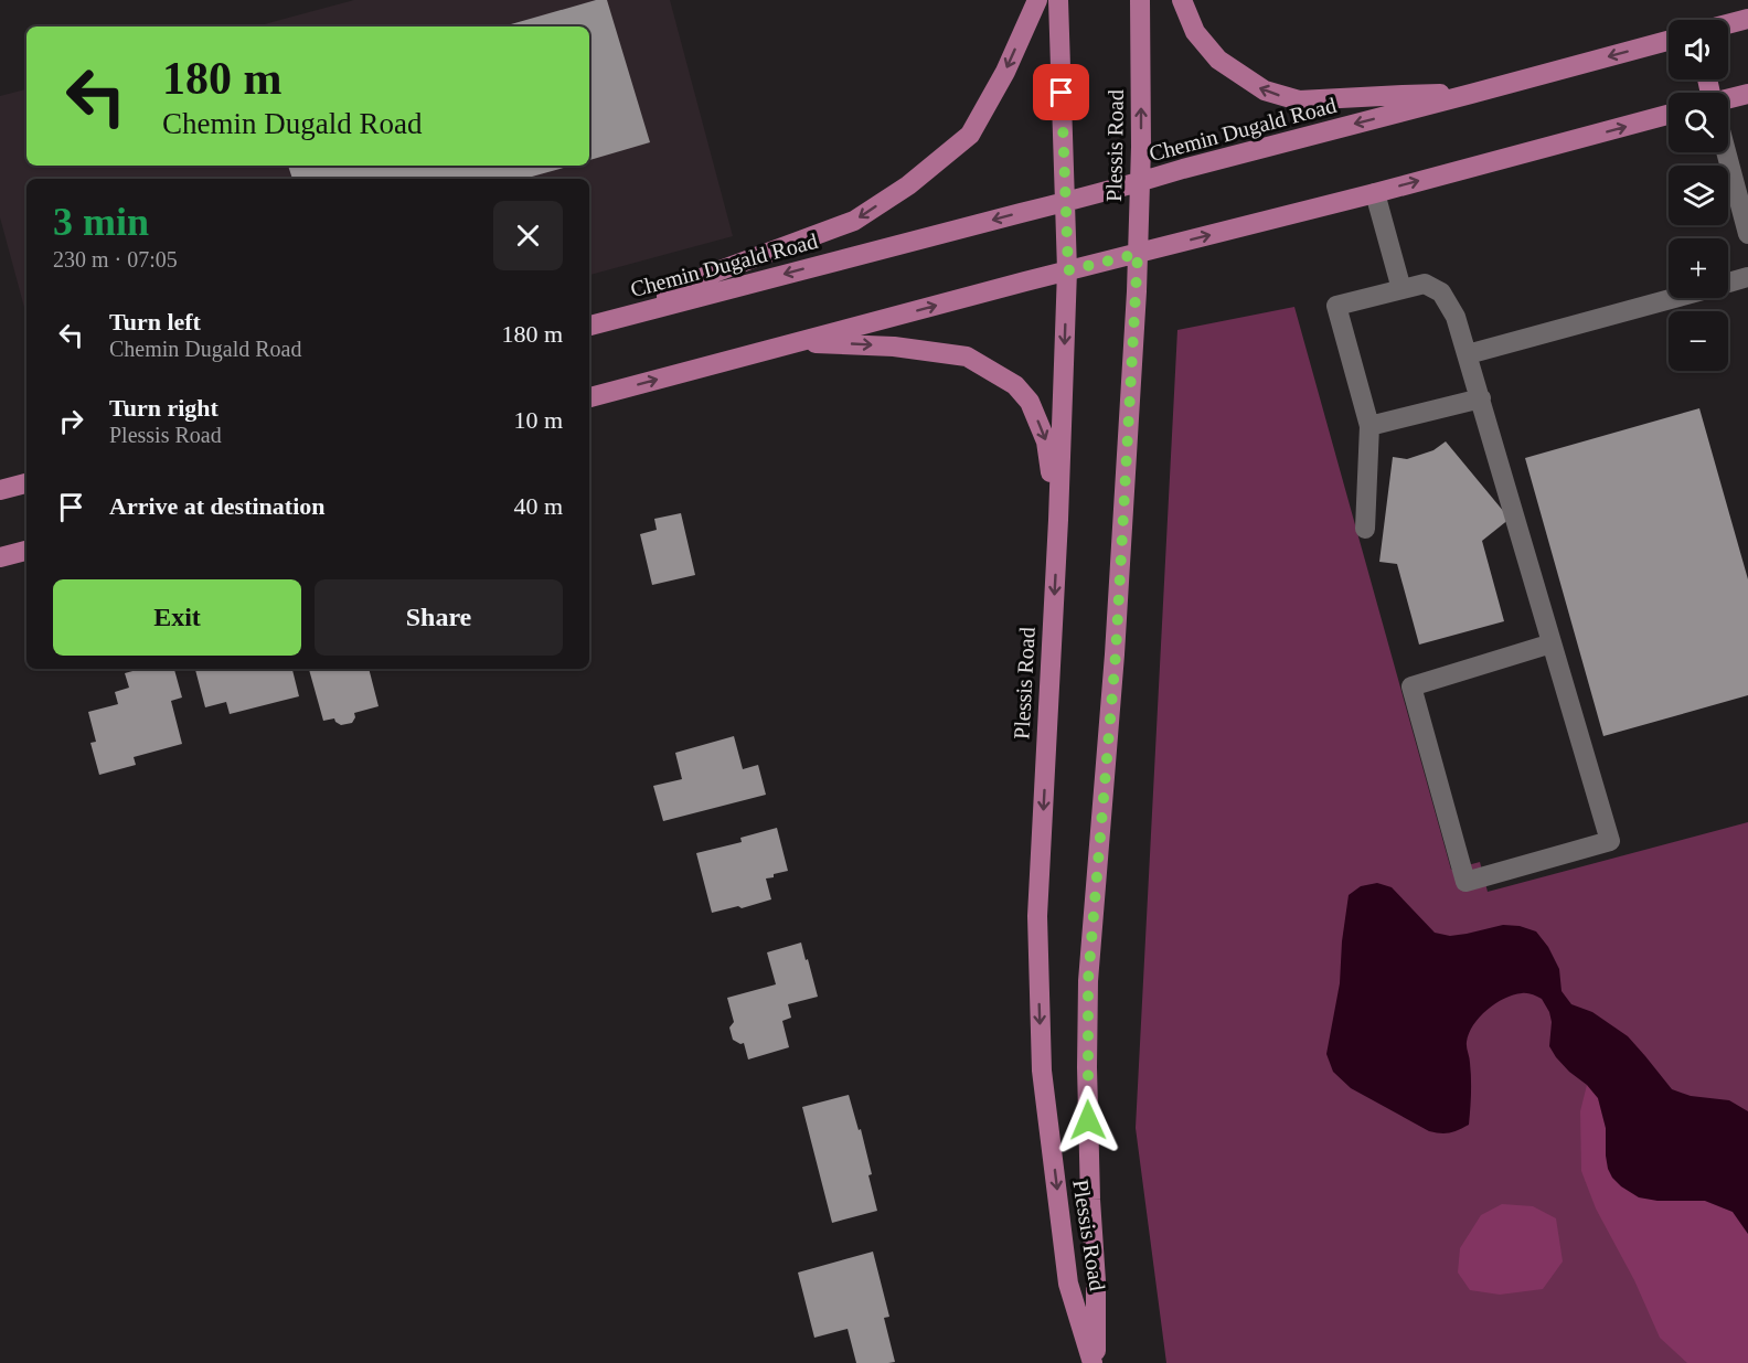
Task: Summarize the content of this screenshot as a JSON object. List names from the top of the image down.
{
  "streets": {
    "main road": ["Chemin Dugald Road", "Plessis Road"]
  },
  "crossings": [
    ["Chemin Dugald Road", "Plessis Road"]
  ],
  "page": {
    "map_buttons": ["+", "−"],
    "turn": ["180 m", "Chemin Dugald Road"],
    "heading": ["3 min", "230 m · 07:05"],
    "list": [
      {
        "name": "Turn left",
        "note": "Chemin Dugald Road",
        "value": "180 m"
      },
      {
        "name": "Turn right",
        "note": "Plessis Road",
        "value": "10 m"
      },
      {
        "name": "Arrive at destination",
        "value": "40 m"
      }
    ],
    "buttons": ["Exit", "Share"]
  }
}
